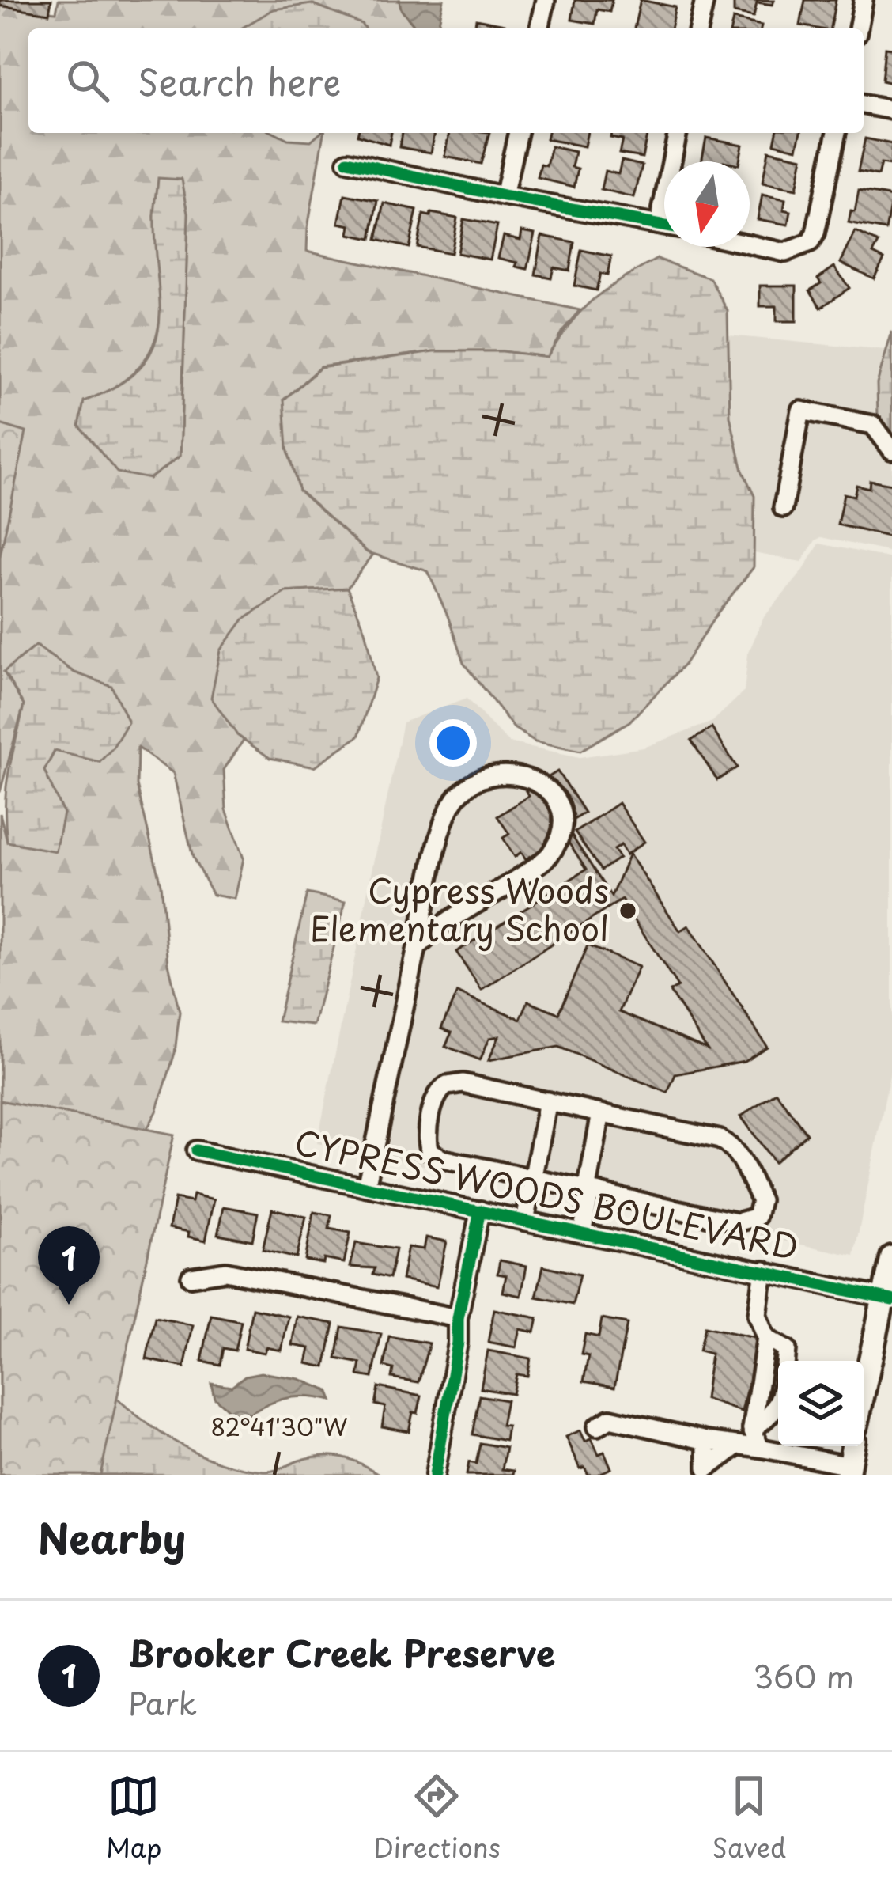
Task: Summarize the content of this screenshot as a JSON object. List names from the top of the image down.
{
  "streets": {
    "street": ["CYPRESS WOODS BOULEVARD"]
  },
  "places": ["Cypress Woods Elementary School"],
  "north": "bottom",
  "page": {
    "search": "Search here",
    "pins": "1",
    "heading": "Nearby",
    "list": [
      {
        "mark": "1",
        "name": "Brooker Creek Preserve",
        "note": "Park",
        "value": "360 m"
      }
    ],
    "nav": ["Map", "Directions", "Saved"]
  },
  "coordinates": ["82°41'30\"W"]
}
